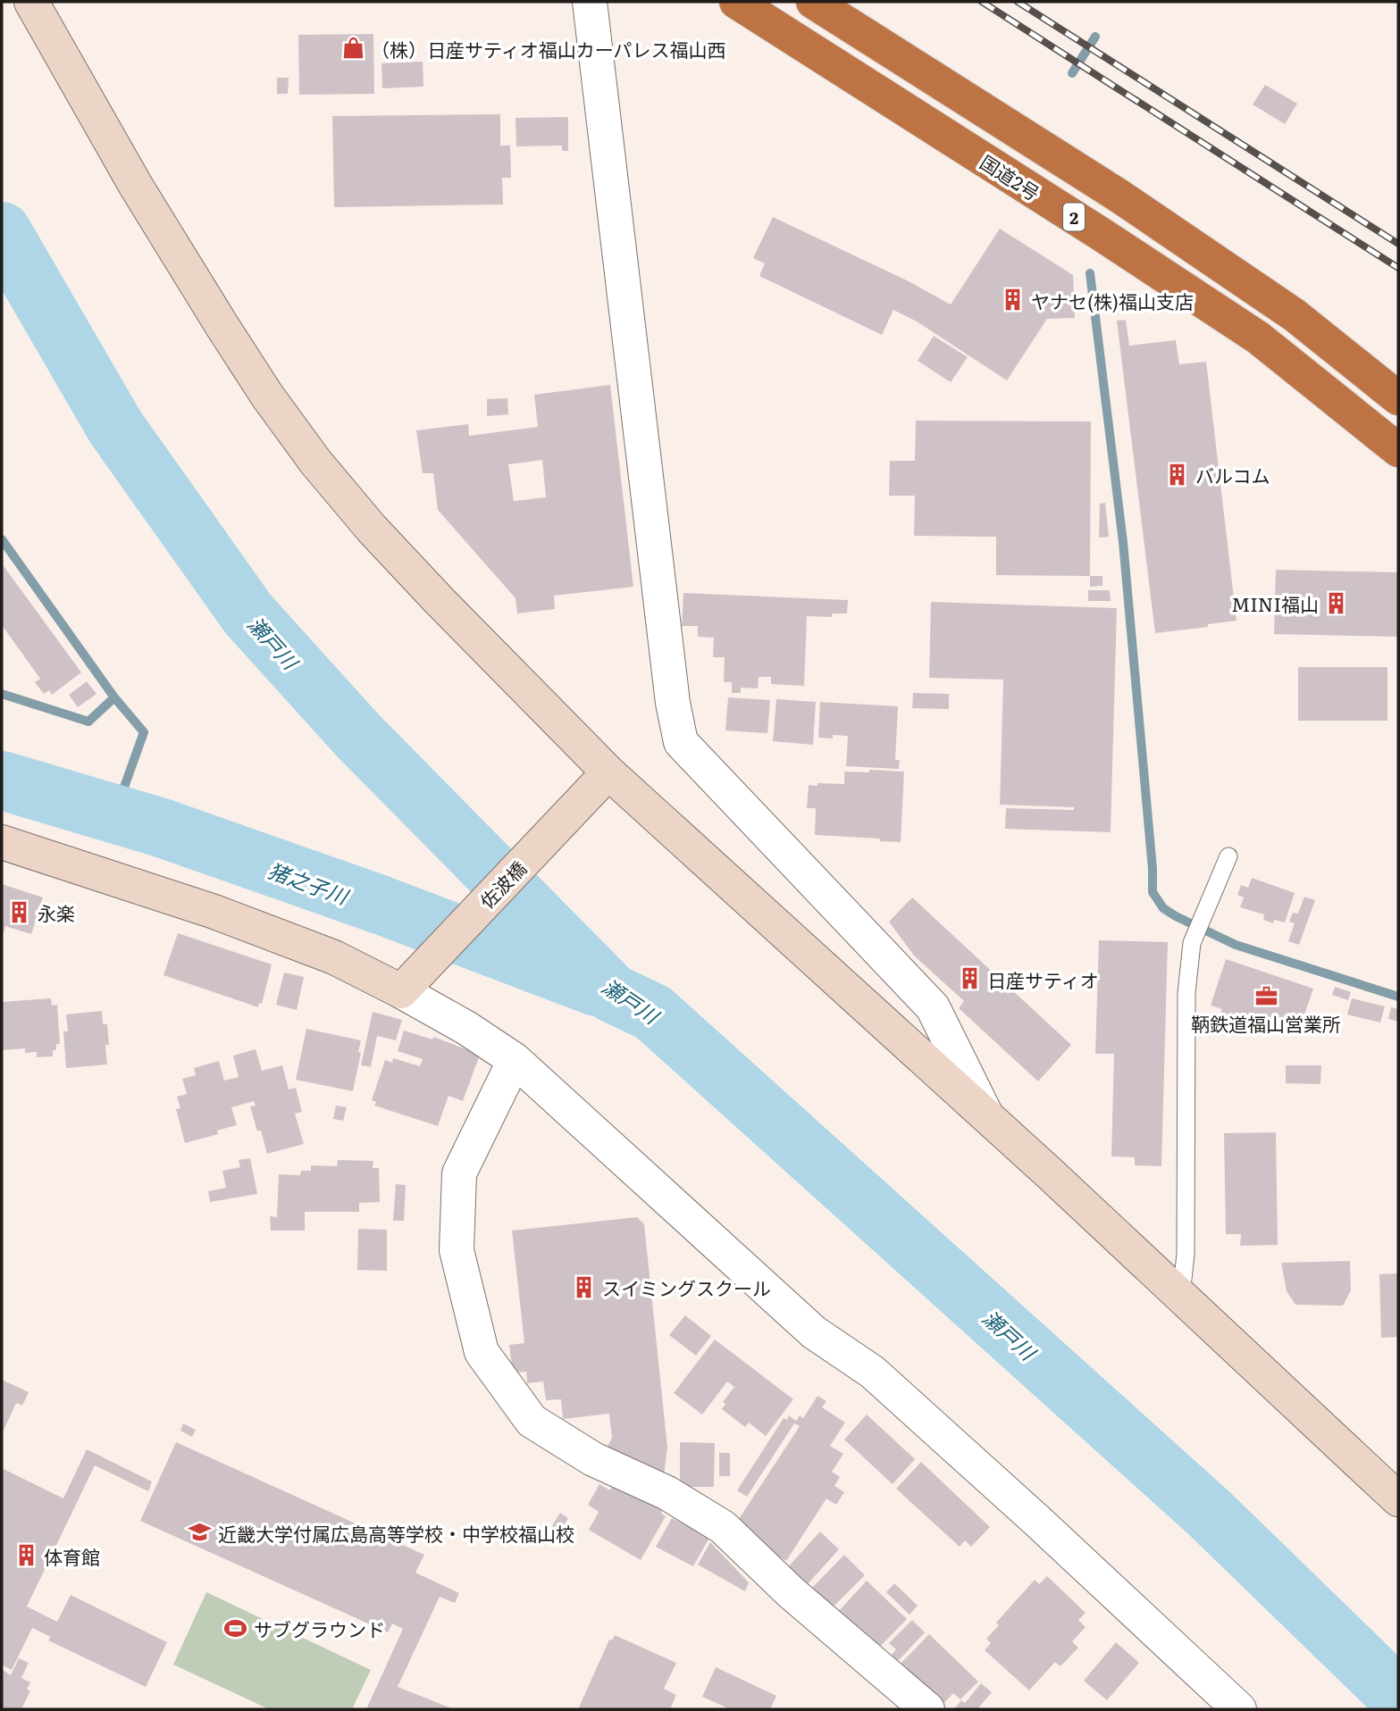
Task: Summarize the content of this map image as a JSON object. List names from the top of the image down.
{
  "streets": {
    "highway": ["国道2号", "2"],
    "street": ["佐波橋"]
  },
  "water": ["瀬戸川", "猪之子川"],
  "places": {
    "shop": ["（株）日産サティオ福山カーパレス福山西"],
    "building": [
      "ヤナセ(株)福山支店",
      "バルコム",
      "MINI福山",
      "永楽",
      "日産サティオ",
      "スイミングスクール",
      "体育館"
    ],
    "office": ["鞆鉄道福山営業所"],
    "school or university": ["近畿大学付属広島高等学校・中学校福山校"],
    "sports": ["サブグラウンド"]
  }
}
